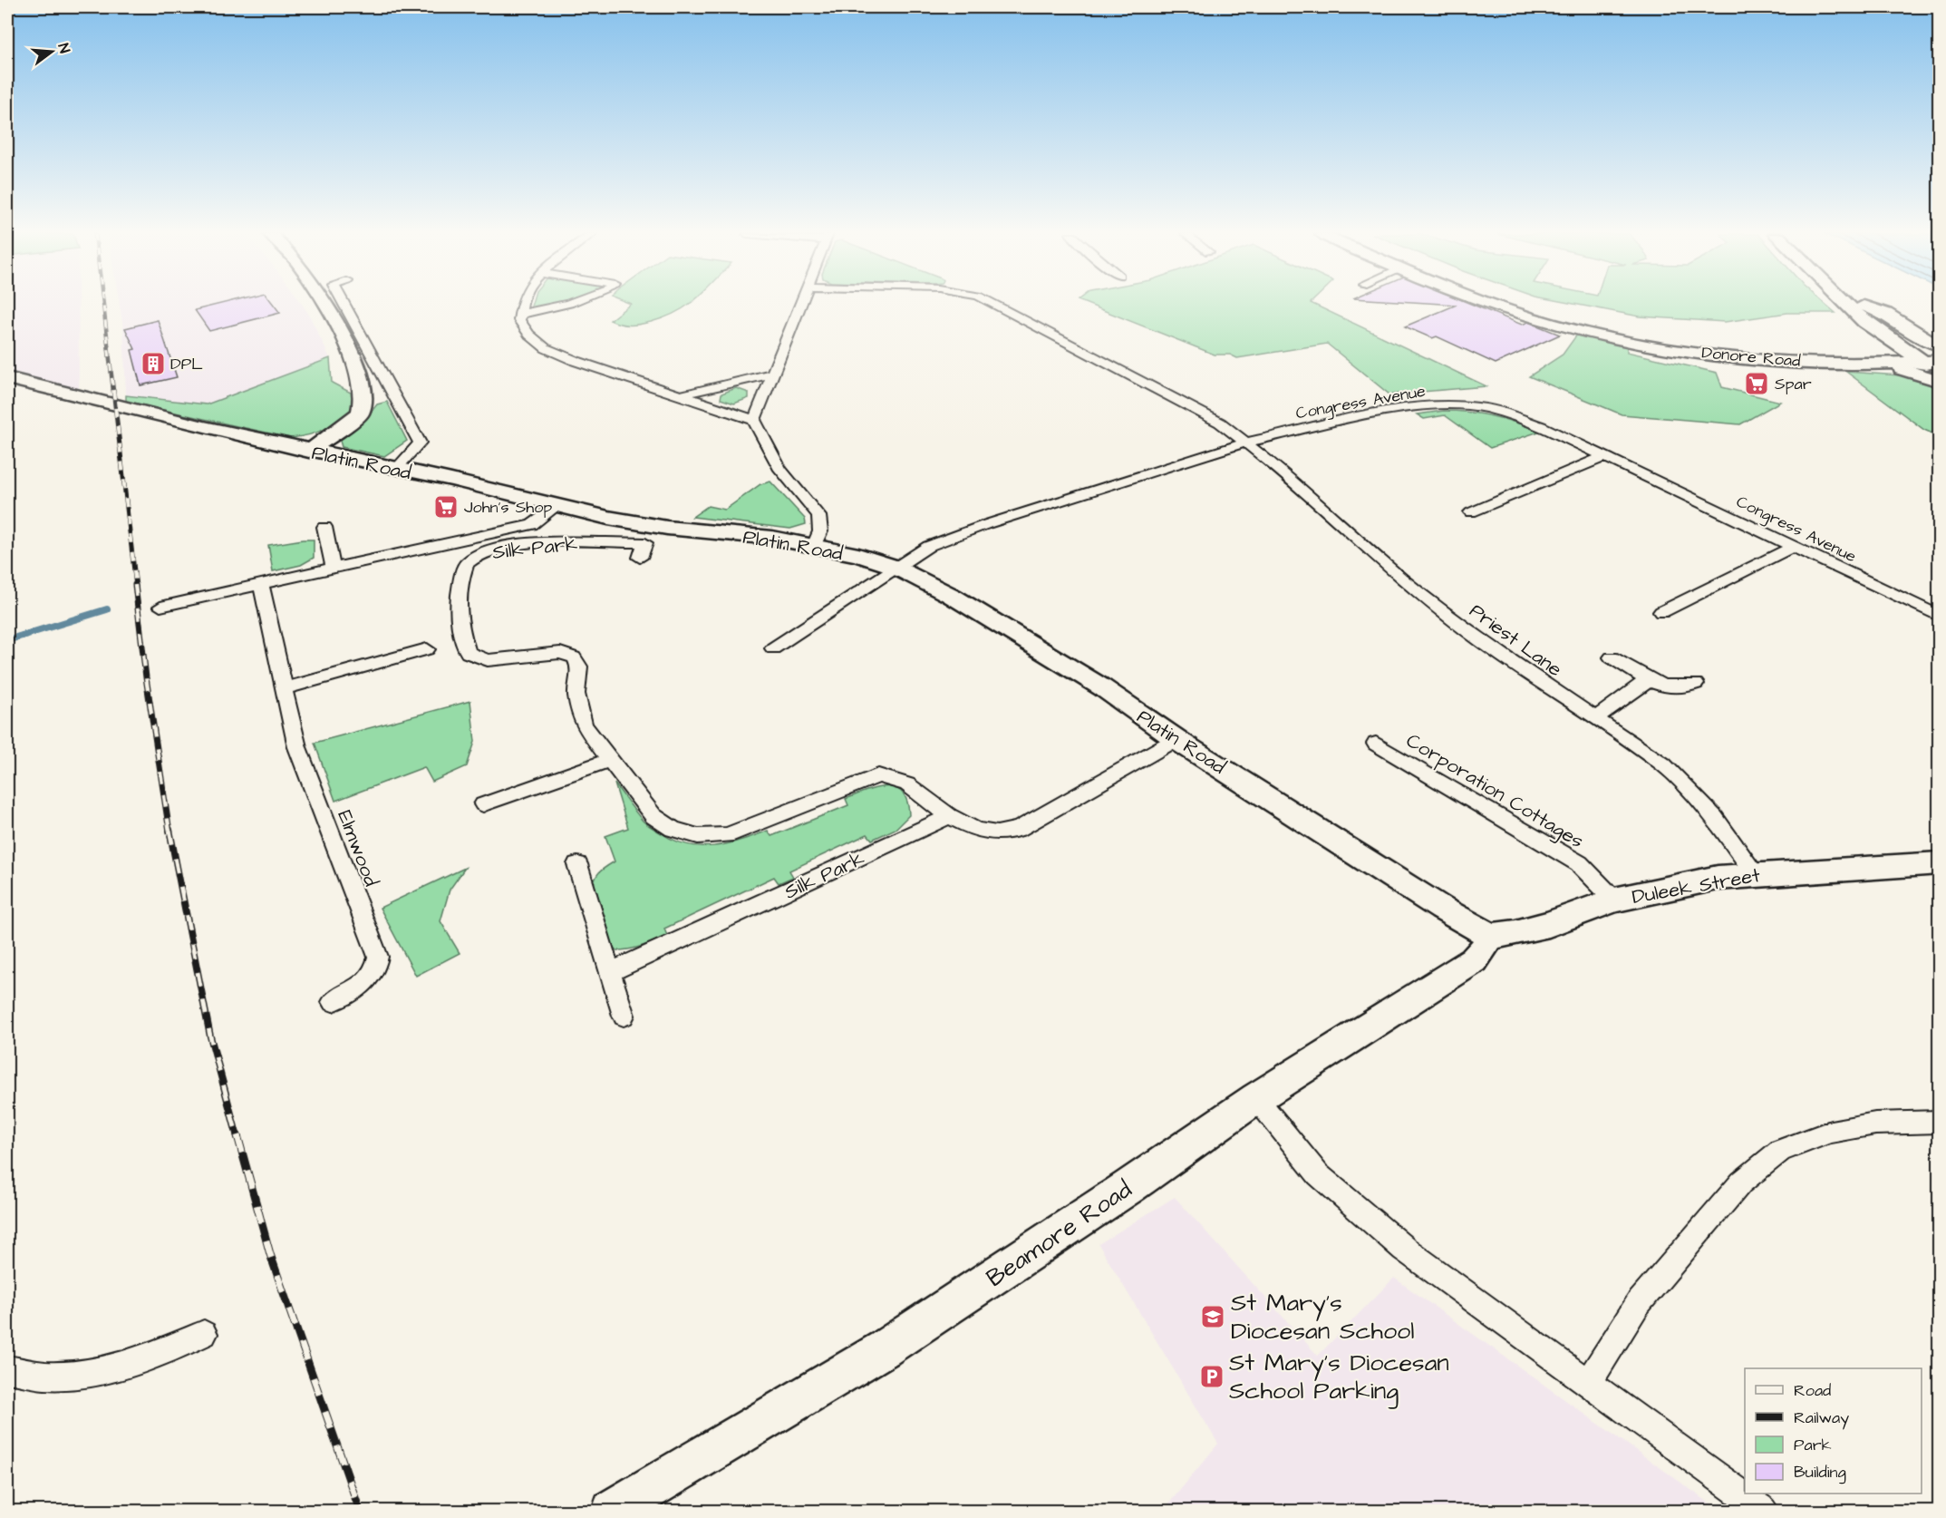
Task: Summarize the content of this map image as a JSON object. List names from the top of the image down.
{
  "streets": {
    "main road": [
      "Donore Road",
      "Platin Road",
      "Duleek Street",
      "Beamore Road"
    ],
    "street": [
      "Congress Avenue",
      "Silk Park",
      "Priest Lane",
      "Corporation Cottages",
      "Elmwood"
    ]
  },
  "crossings": [
    ["Congress Avenue", "Platin Road"],
    ["Congress Avenue", "Priest Lane"],
    ["Platin Road", "Silk Park"],
    ["Platin Road", "Duleek Street"],
    ["Platin Road", "Beamore Road"],
    ["Priest Lane", "Duleek Street"],
    ["Corporation Cottages", "Duleek Street"],
    ["Duleek Street", "Beamore Road"]
  ],
  "places": {
    "building": ["DPL"],
    "supermarket": ["Spar", "John's Shop"],
    "school or university": ["St Mary's Diocesan School"],
    "parking": ["St Mary's Diocesan School Parking"]
  },
  "legend": [
    "Road",
    "Railway",
    "Park",
    "Building"
  ],
  "north": "right"
}
